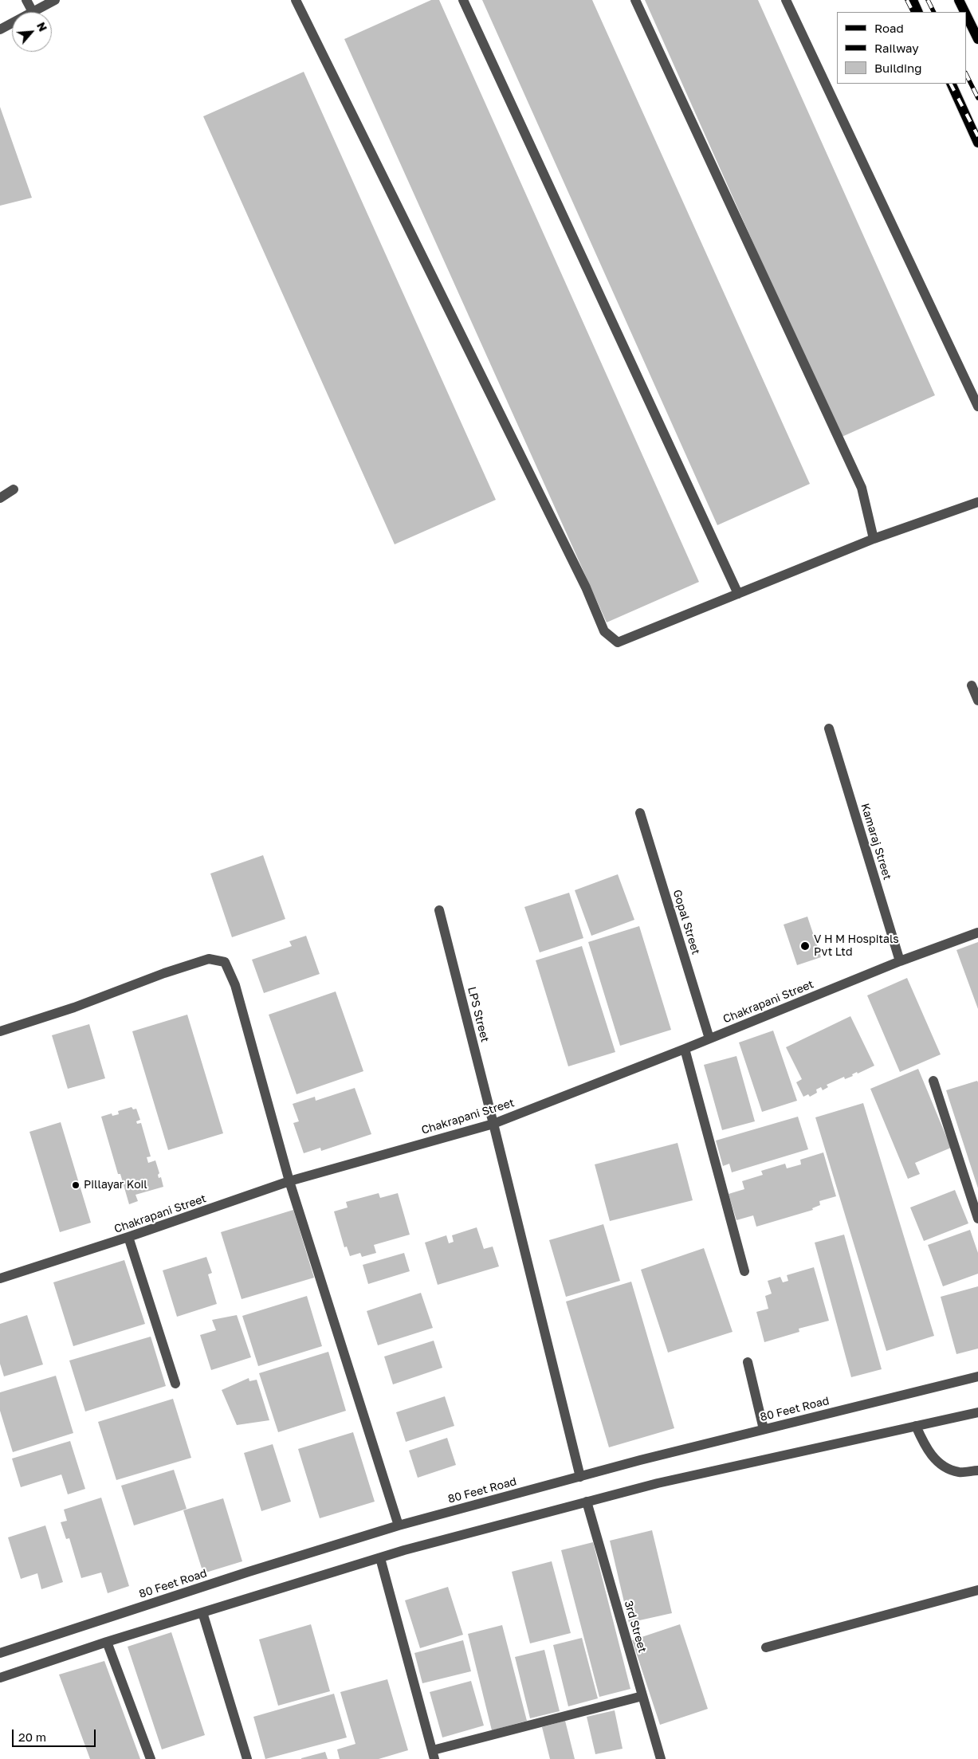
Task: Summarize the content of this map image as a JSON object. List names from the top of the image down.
{
  "streets": {
    "street": [
      "Kamaraj Street",
      "Gopal Street",
      "Chakrapani Street",
      "LPS Street",
      "80 Feet Road",
      "3rd Street"
    ]
  },
  "crossings": [
    ["Kamaraj Street", "Chakrapani Street"],
    ["Gopal Street", "Chakrapani Street"],
    ["Chakrapani Street", "LPS Street"],
    ["LPS Street", "80 Feet Road"]
  ],
  "places": ["V H M Hospitals Pvt Ltd", "Pillayar Koil"],
  "legend": ["Road", "Railway", "Building"],
  "scale_bar": "20 m",
  "north": "top right"
}
